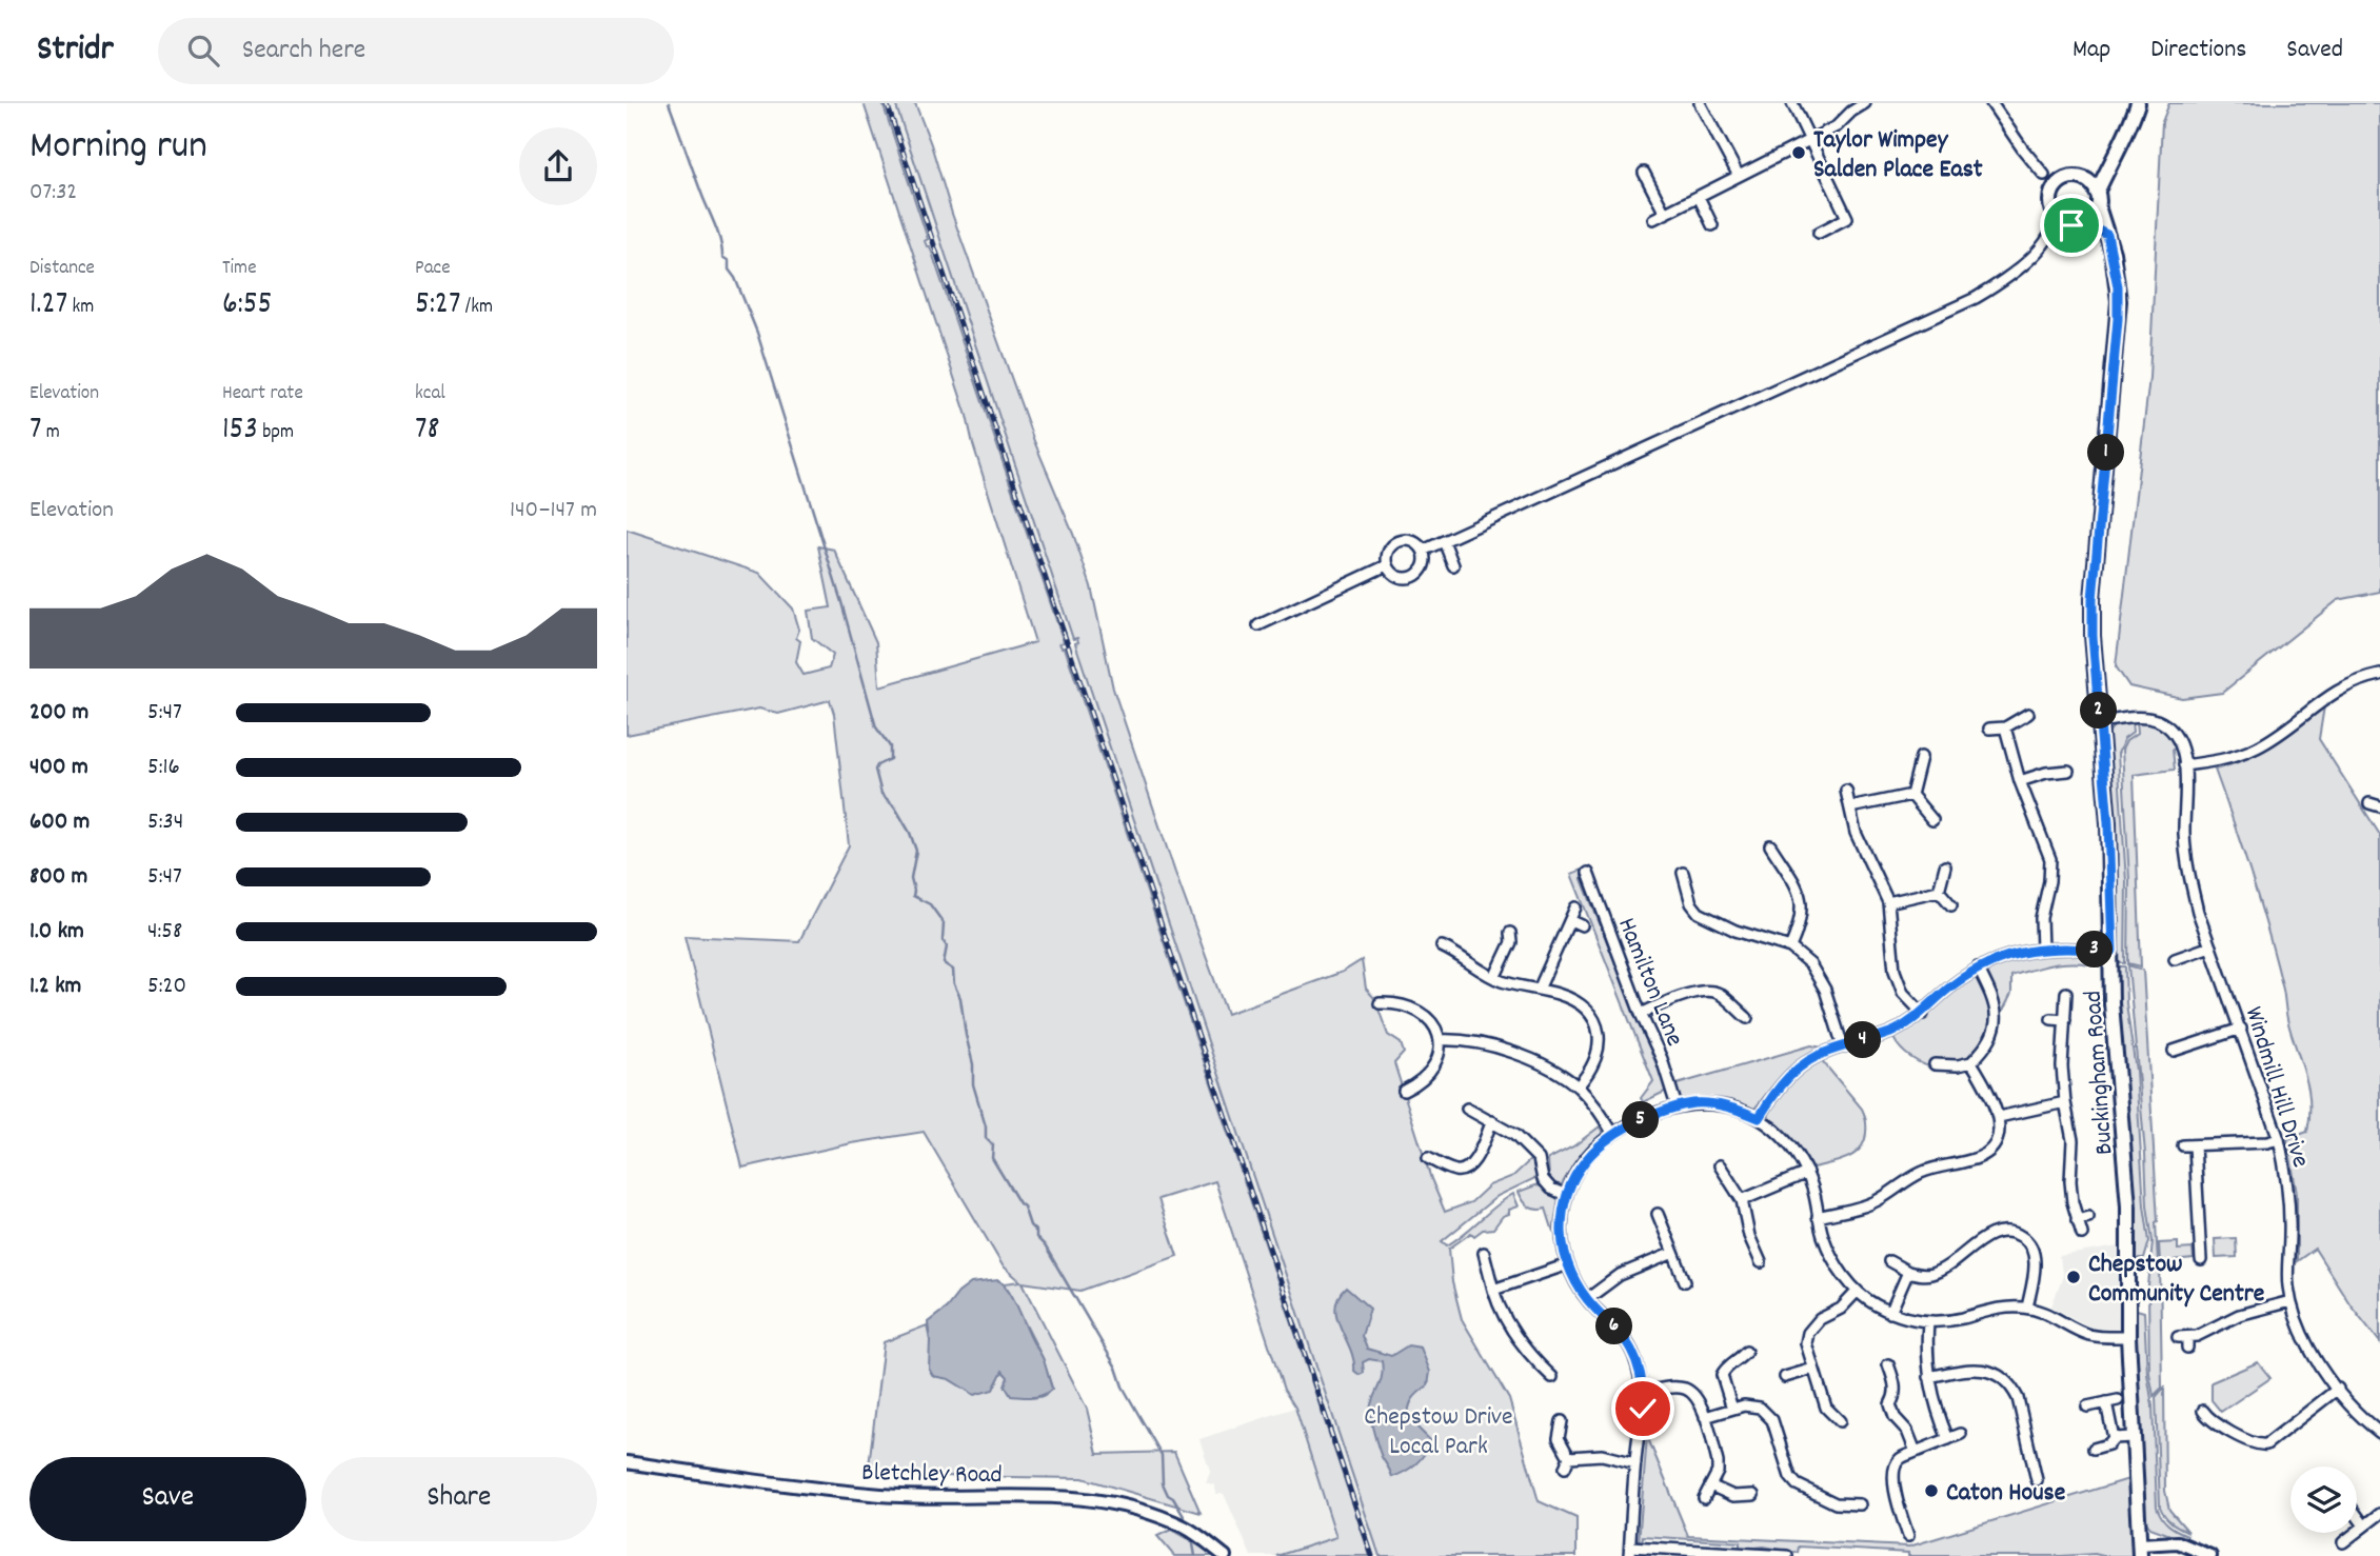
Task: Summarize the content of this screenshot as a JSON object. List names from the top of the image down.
{
  "streets": {
    "main road": ["Buckingham Road"],
    "street": ["Hamilton Lane", "Windmill Hill Drive", "Bletchley Road"]
  },
  "crossings": [
    ["Buckingham Road", "Windmill Hill Drive"]
  ],
  "parks": ["Chepstow Drive Local Park"],
  "places": ["Taylor Wimpey Salden Place East", "Chepstow Community Centre", "Caton House"],
  "page": {
    "header": "Stridr",
    "search": "Search here",
    "nav": ["Map", "Directions", "Saved"],
    "heading": ["Morning run", "07:32"],
    "stats": [
      ["Distance", "1.27 km"],
      ["Time", "6:55"],
      ["Pace", "5:27 /km"],
      ["Elevation", "7 m"],
      ["Heart rate", "153 bpm"],
      ["kcal", "78"]
    ],
    "pins": [
      "1",
      "2",
      "3",
      "4",
      "5",
      "6"
    ],
    "chart": ["Elevation", "140–147 m"],
    "list": [
      {
        "name": "200 m",
        "note": "5:47"
      },
      {
        "name": "400 m",
        "note": "5:16"
      },
      {
        "name": "600 m",
        "note": "5:34"
      },
      {
        "name": "800 m",
        "note": "5:47"
      },
      {
        "name": "1.0 km",
        "note": "4:58"
      },
      {
        "name": "1.2 km",
        "note": "5:20"
      }
    ],
    "buttons": ["Save", "Share"]
  }
}
